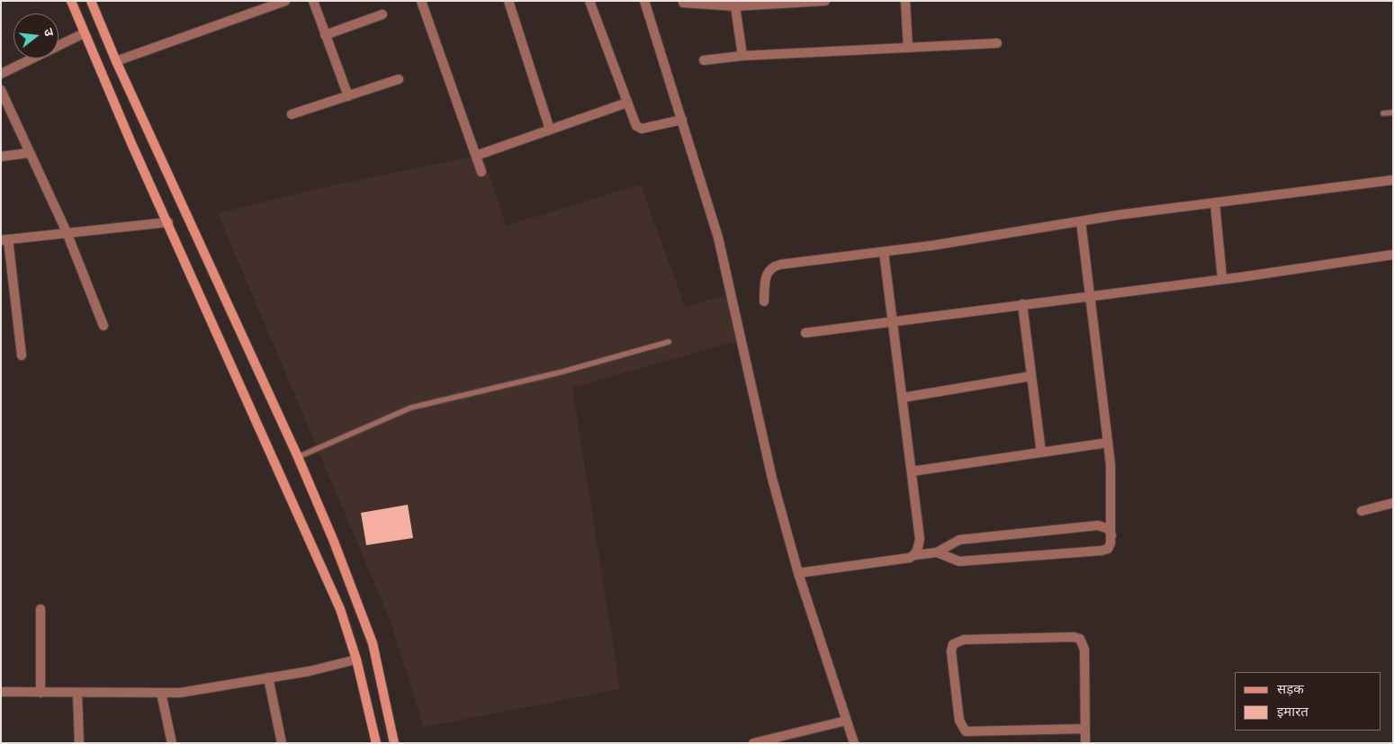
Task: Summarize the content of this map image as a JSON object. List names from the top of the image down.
{
  "legend": ["सड़क", "इमारत"],
  "north": "right"
}
